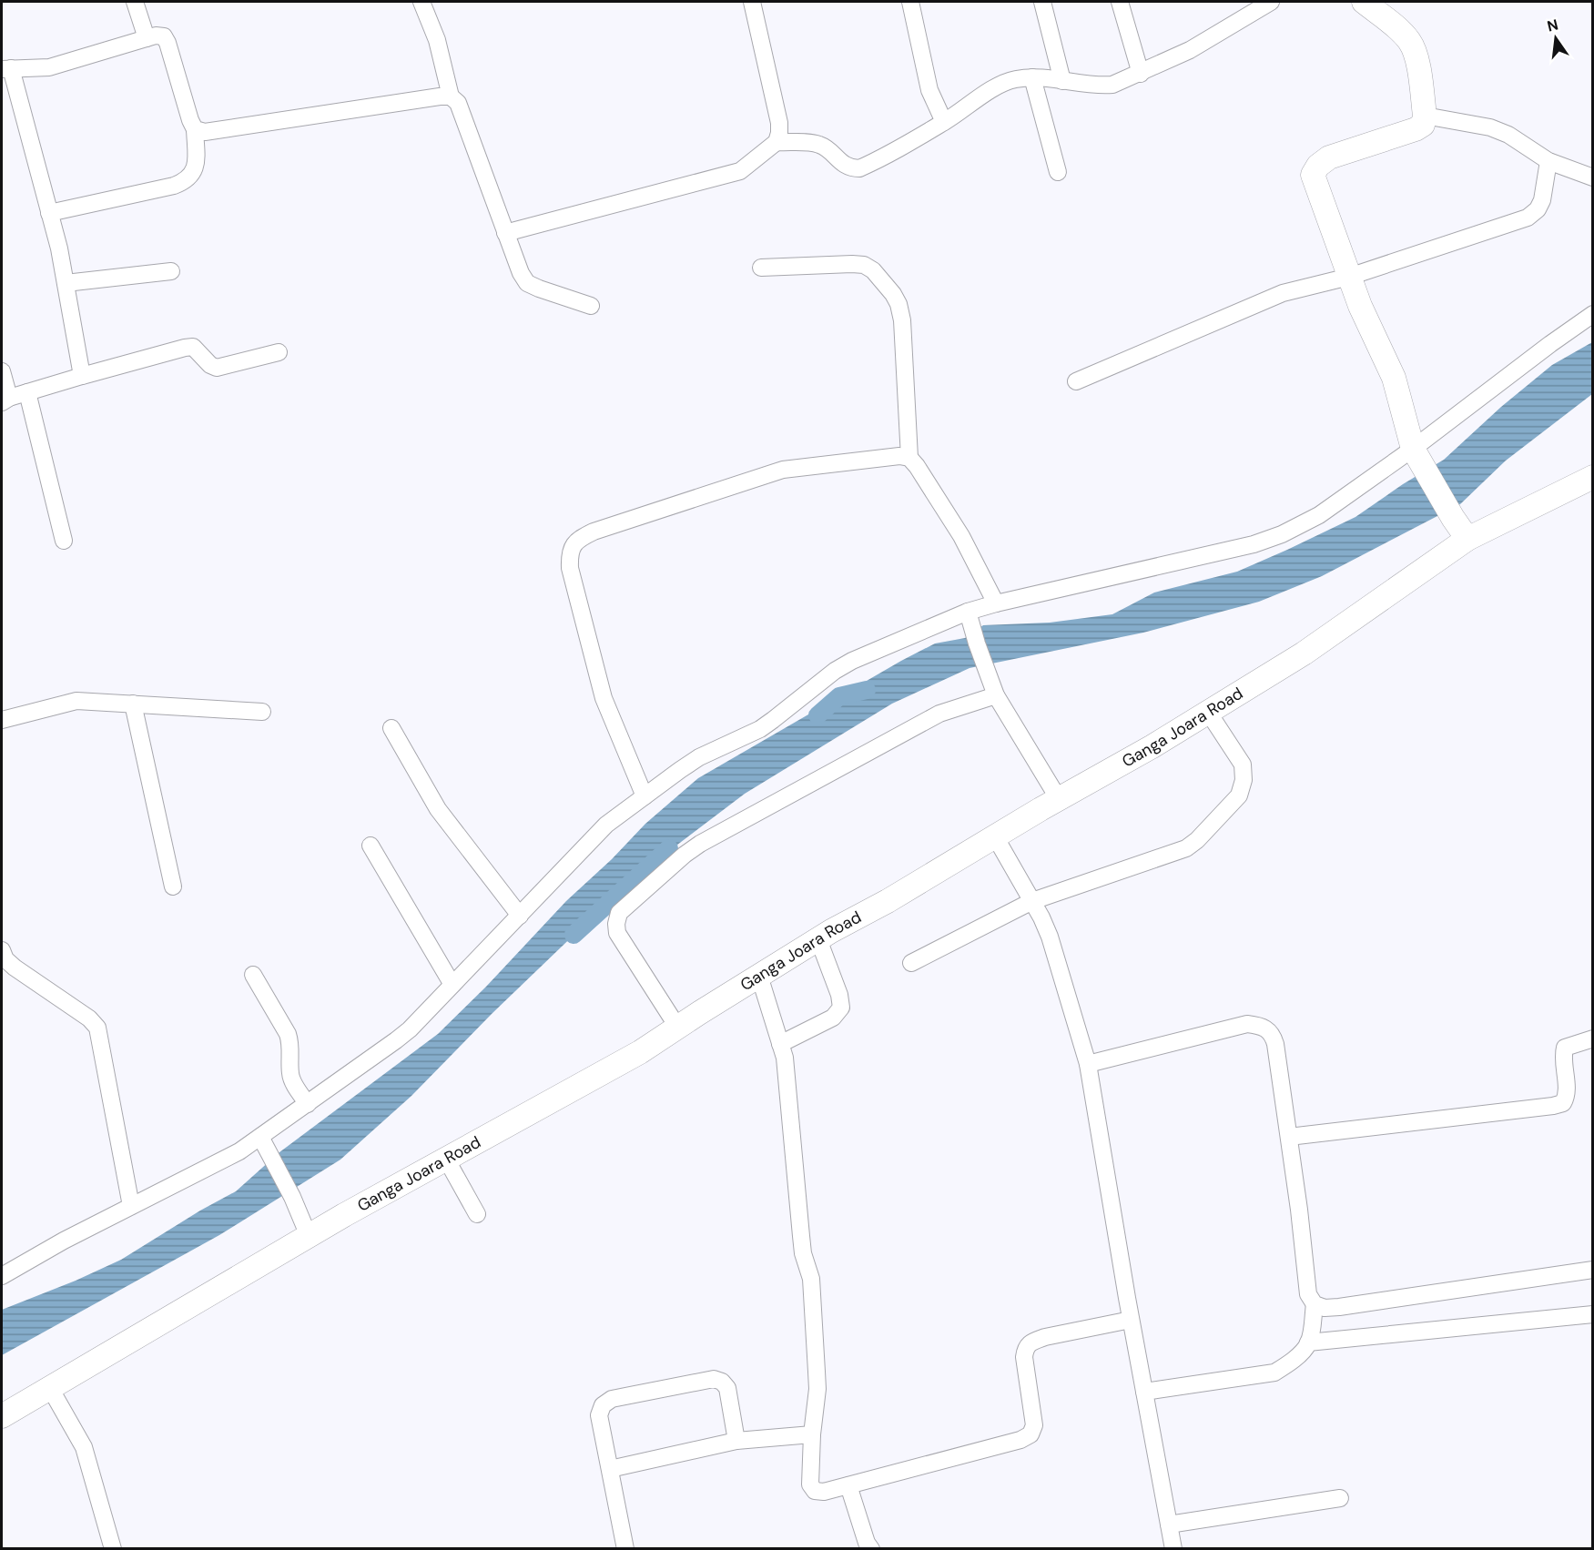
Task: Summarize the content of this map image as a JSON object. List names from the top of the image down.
{
  "streets": {
    "main road": ["Ganga Joara Road"]
  },
  "north": "top"
}
